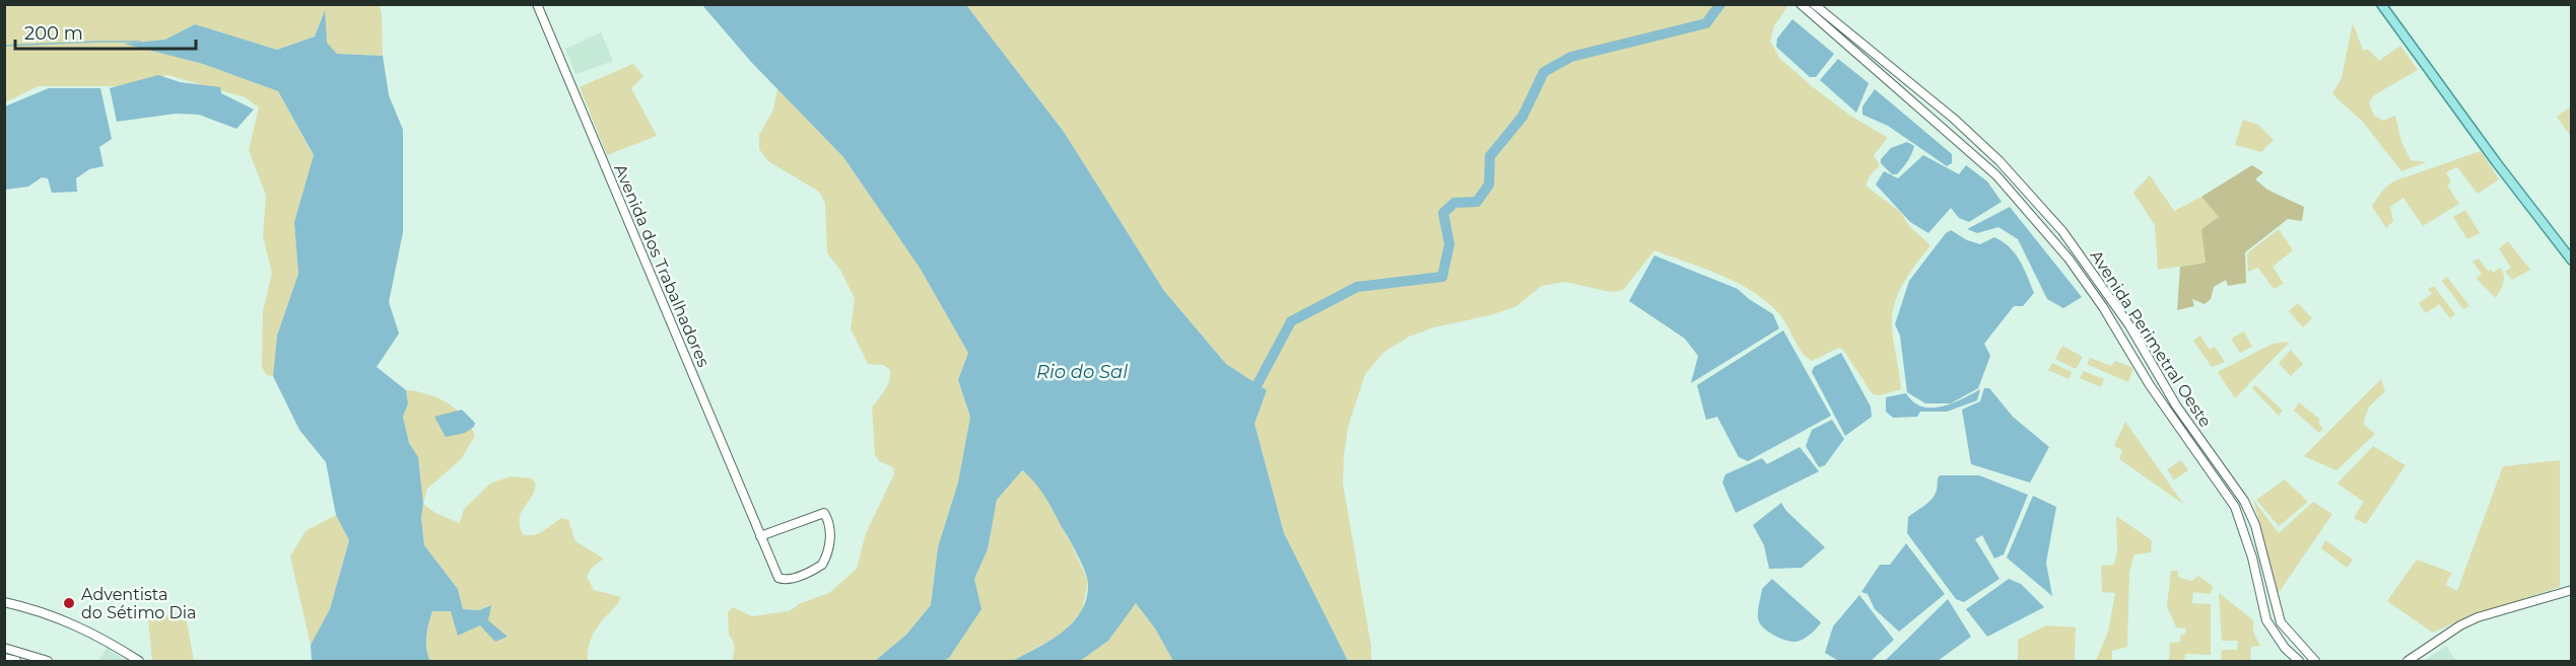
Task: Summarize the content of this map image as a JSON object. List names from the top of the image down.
{
  "streets": {
    "main road": ["Avenida dos Trabalhadores", "Avenida Perimetral Oeste"]
  },
  "water": ["Rio do Sal"],
  "places": ["Adventista do Sétimo Dia"],
  "scale_bar": "200 m"
}
